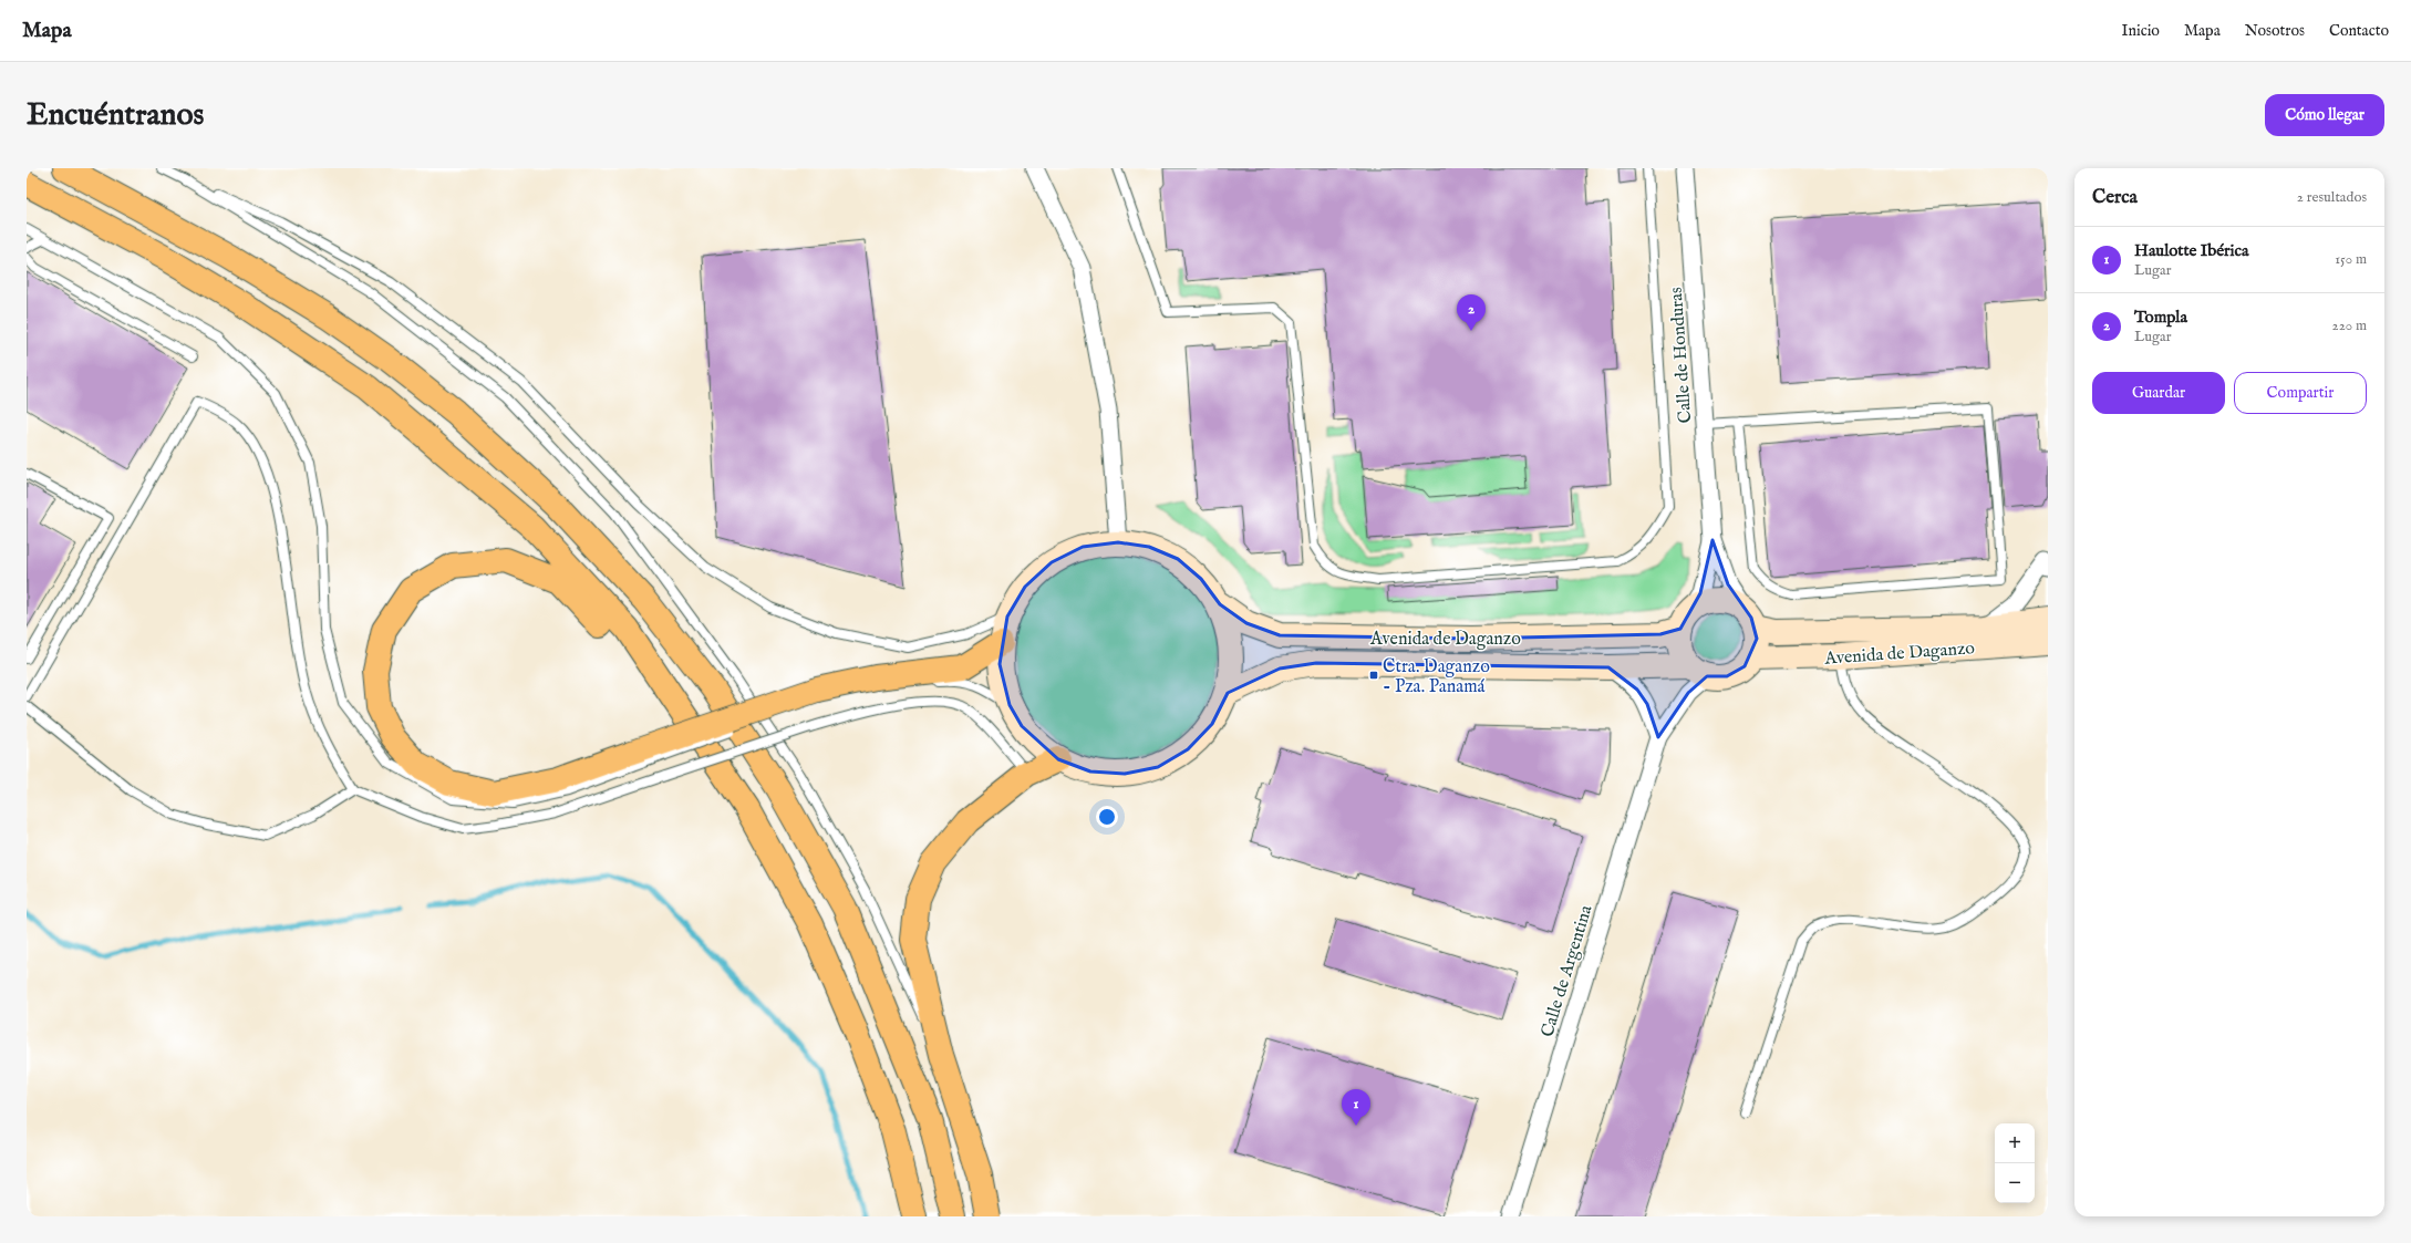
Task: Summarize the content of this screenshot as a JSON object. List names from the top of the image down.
{
  "streets": {
    "main road": ["Avenida de Daganzo"],
    "street": ["Calle de Honduras", "Calle de Argentina"]
  },
  "crossings": [
    ["Calle de Honduras", "Avenida de Daganzo"],
    ["Calle de Honduras", "Calle de Argentina"],
    ["Avenida de Daganzo", "Calle de Argentina"]
  ],
  "places": {
    "transit": ["Ctra. Daganzo - Pza. Panamá"]
  },
  "page": {
    "header": "Mapa",
    "nav": [
      "Inicio",
      "Mapa",
      "Nosotros",
      "Contacto"
    ],
    "buttons": [
      "Cómo llegar",
      ["Guardar", "Compartir"]
    ],
    "title": "Encuéntranos",
    "heading": ["Cerca", "2 resultados"],
    "list": [
      {
        "mark": "1",
        "name": "Haulotte Ibérica",
        "note": "Lugar",
        "value": "150 m"
      },
      {
        "mark": "2",
        "name": "Tompla",
        "note": "Lugar",
        "value": "220 m"
      }
    ],
    "pins": ["2", "1"],
    "map_buttons": ["+", "−"]
  }
}
